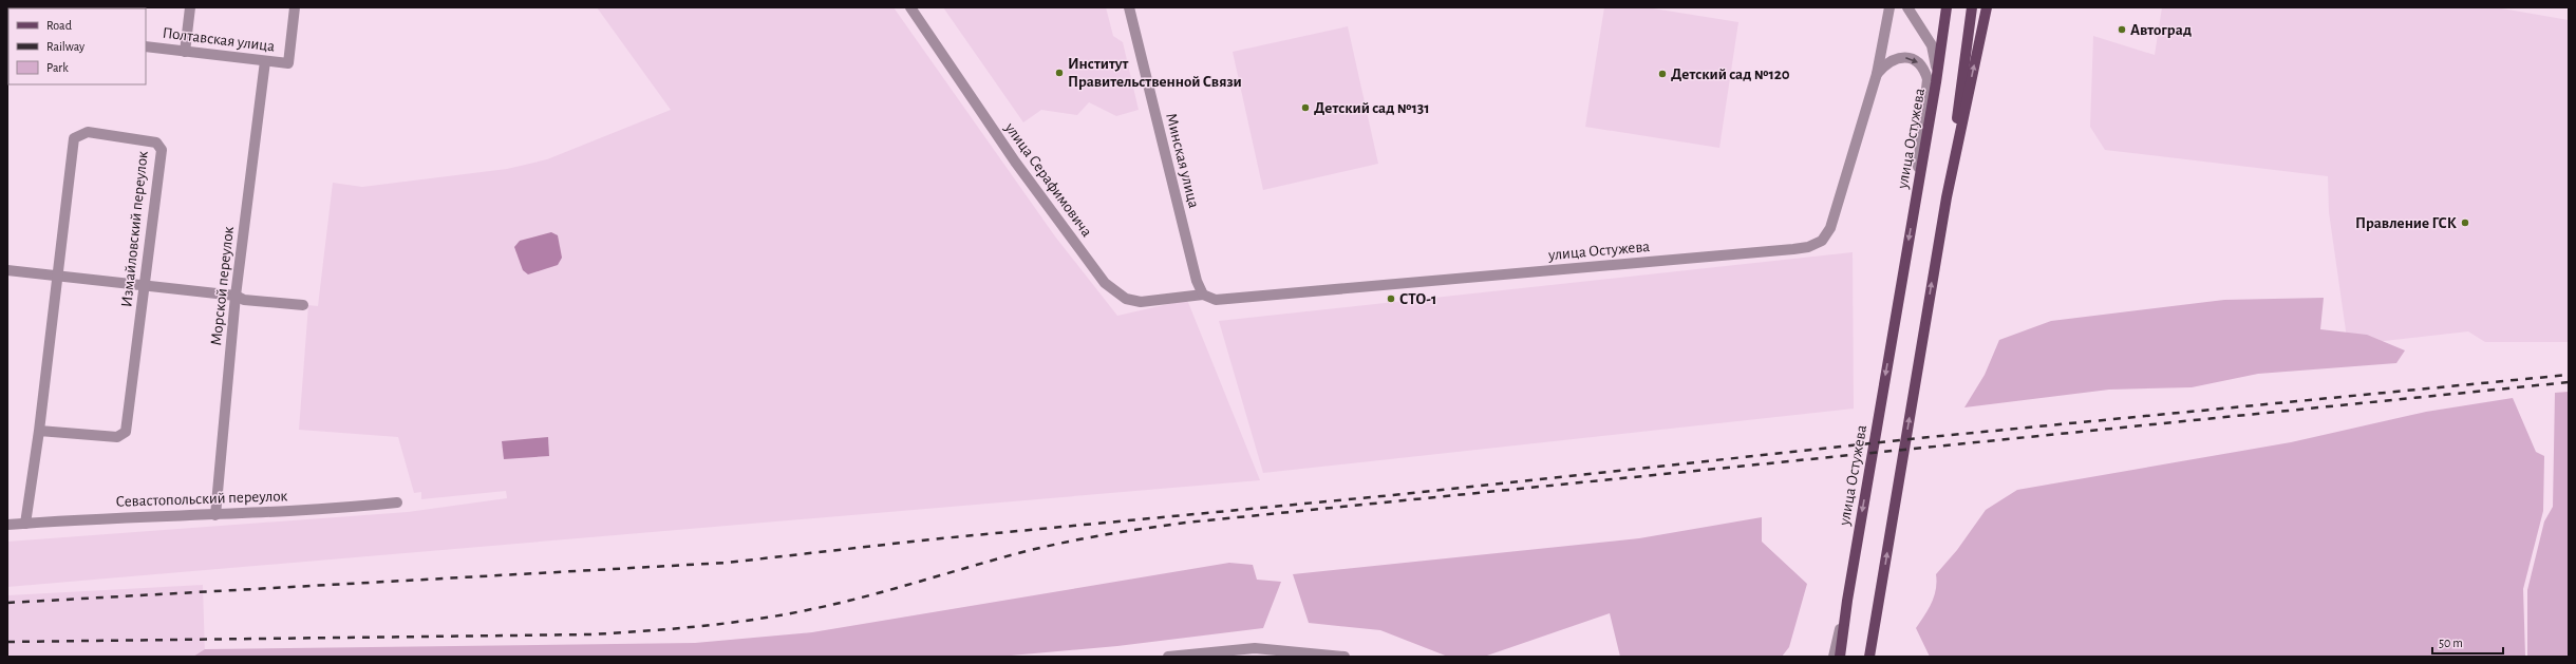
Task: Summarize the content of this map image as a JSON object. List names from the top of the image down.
{
  "streets": {
    "main road": ["улица Остужева"],
    "street": [
      "Полтавская улица",
      "Минская улица",
      "улица Серафимовича",
      "Измайловский переулок",
      "Морской переулок",
      "Севастопольский переулок"
    ]
  },
  "crossings": [
    ["Полтавская улица", "Морской переулок"],
    ["улица Остужева", "Минская улица"],
    ["улица Остужева", "улица Серафимовича"],
    ["Минская улица", "улица Серафимовича"],
    ["Измайловский переулок", "Севастопольский переулок"],
    ["Морской переулок", "Севастопольский переулок"]
  ],
  "places": [
    "Автоград",
    "Институт Правительственной Связи",
    "Детский сад №120",
    "Детский сад №131",
    "Правление ГСК",
    "СТО-1"
  ],
  "legend": ["Road", "Railway", "Park"],
  "scale_bar": "50 m"
}
